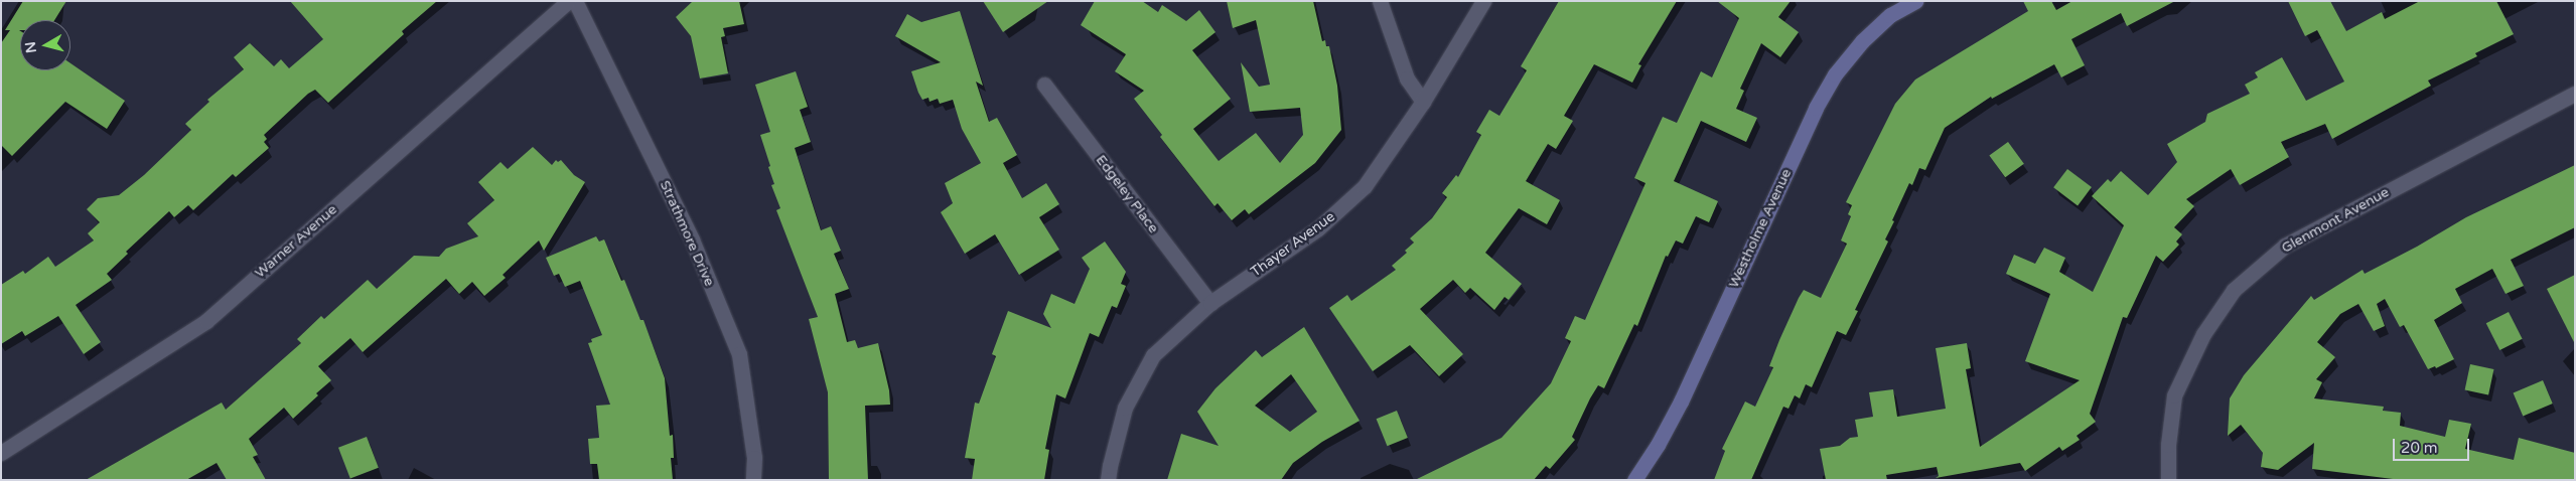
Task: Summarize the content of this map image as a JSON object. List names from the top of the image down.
{
  "streets": {
    "street": [
      "Edgeley Place",
      "Glenmont Avenue",
      "Westholme Avenue",
      "Strathmore Drive",
      "Warner Avenue",
      "Thayer Avenue"
    ]
  },
  "crossings": [
    ["Edgeley Place", "Thayer Avenue"]
  ],
  "scale_bar": "20 m",
  "north": "left"
}
